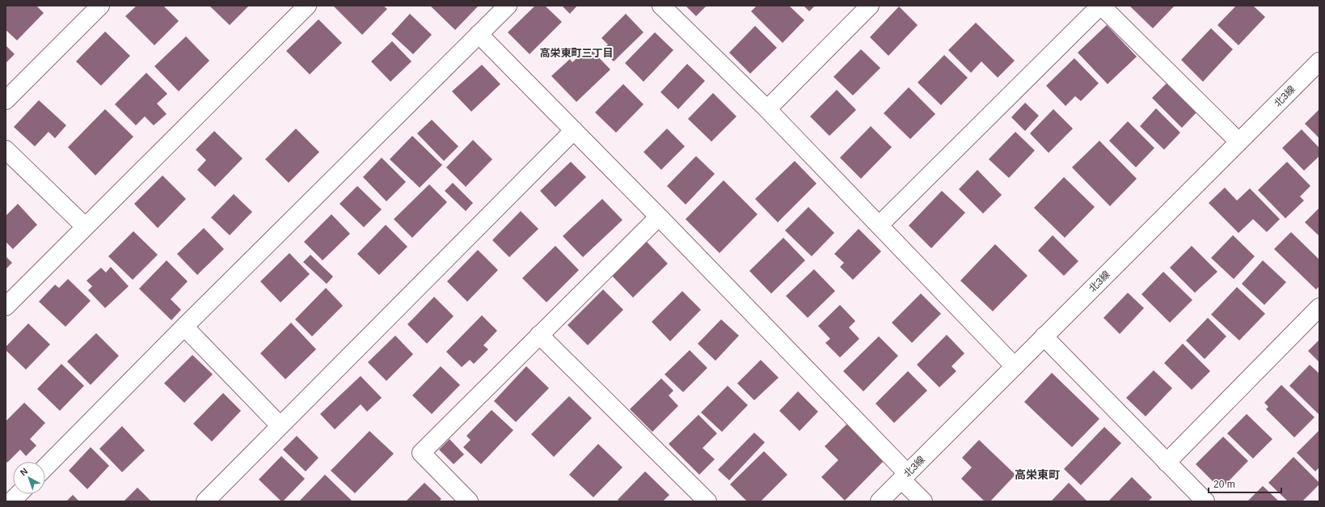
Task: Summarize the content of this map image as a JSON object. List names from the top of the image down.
{
  "streets": {
    "street": ["北3線"]
  },
  "districts": ["高栄東町三丁目", "高栄東町"],
  "scale_bar": "20 m",
  "north": "top left"
}
